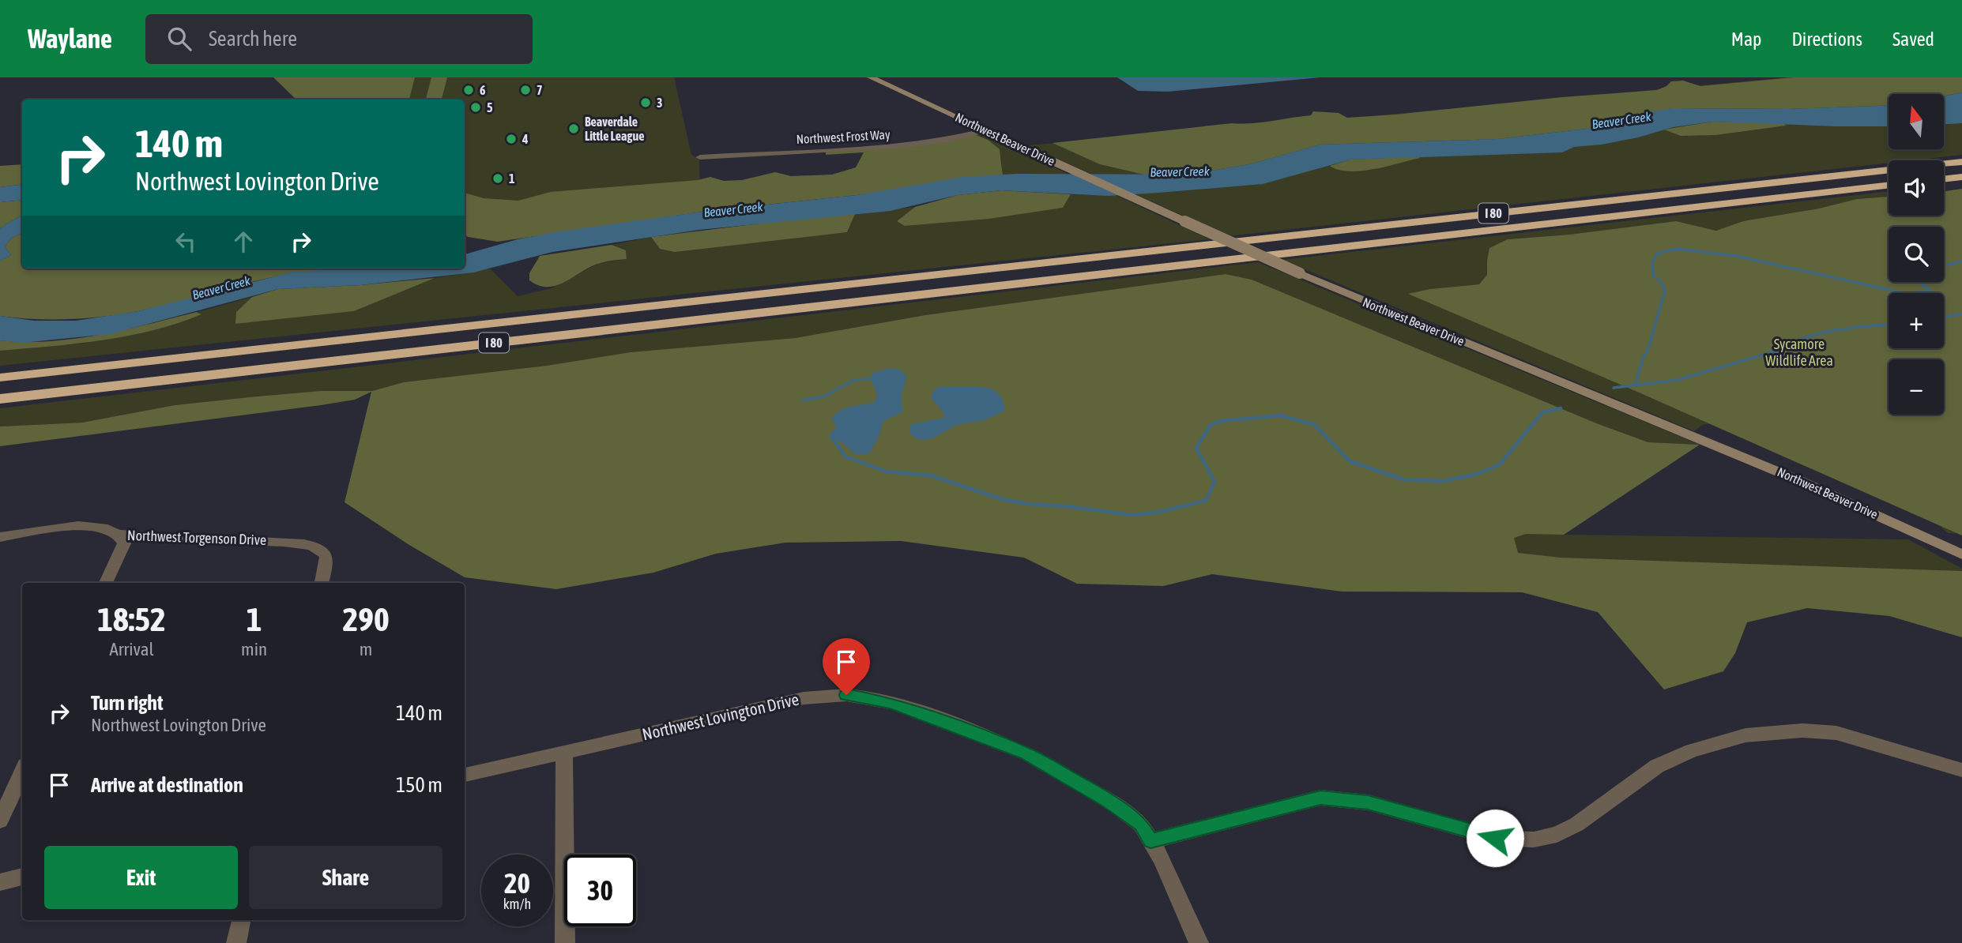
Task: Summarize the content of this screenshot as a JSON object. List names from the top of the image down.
{
  "streets": {
    "highway": ["I 80"],
    "main road": ["Northwest Beaver Drive"],
    "street": ["Northwest Frost Way", "Northwest Torgenson Drive", "Northwest Lovington Drive"]
  },
  "crossings": [
    ["Northwest Frost Way", "Northwest Beaver Drive"]
  ],
  "water": ["Beaver Creek"],
  "parks": ["Sycamore Wildlife Area"],
  "places": [
    "6",
    "7",
    "3",
    "5",
    "Beaverdale Little League",
    "4",
    "1"
  ],
  "north": "top",
  "page": {
    "header": "Waylane",
    "search": "Search here",
    "nav": ["Map", "Directions", "Saved"],
    "map_buttons": ["+", "−"],
    "turn": ["140 m", "Northwest Lovington Drive"],
    "eta": [
      "18:52",
      "Arrival",
      "1",
      "min",
      "290",
      "m"
    ],
    "list": [
      {
        "name": "Turn right",
        "note": "Northwest Lovington Drive",
        "value": "140 m"
      },
      {
        "name": "Arrive at destination",
        "value": "150 m"
      }
    ],
    "buttons": ["Exit", "Share"],
    "speed": "20 km/h",
    "limit": "30"
  }
}
